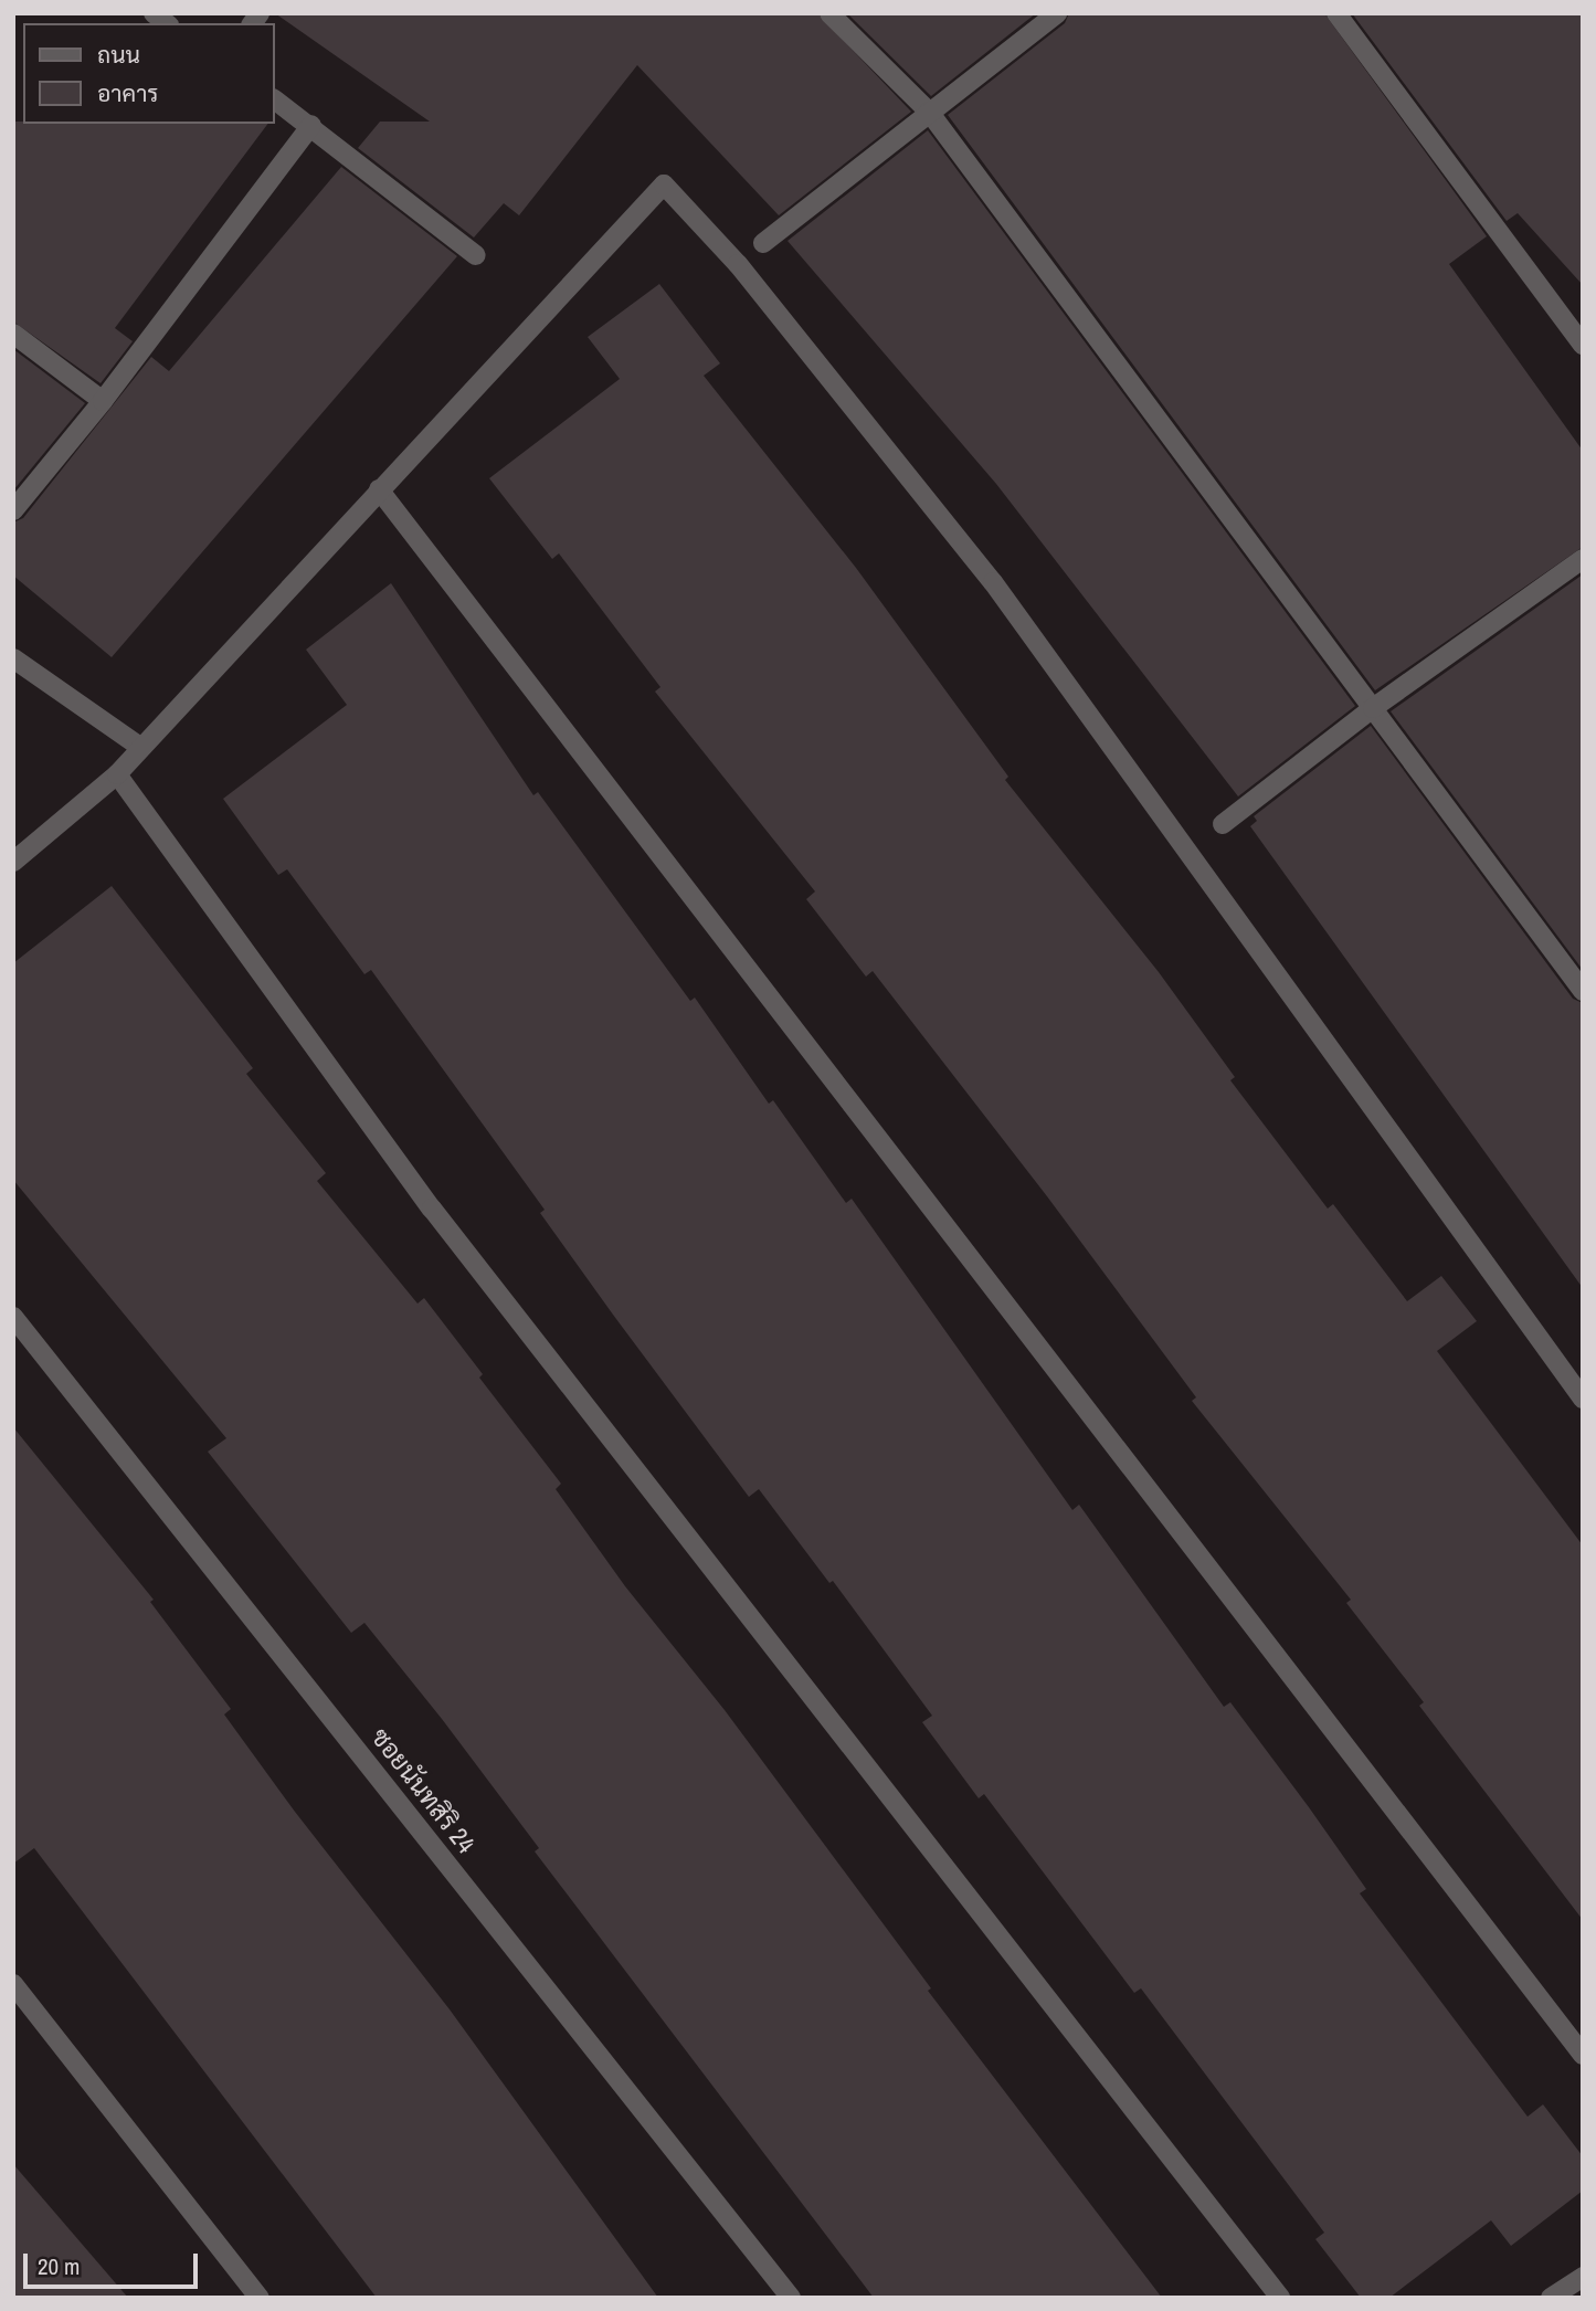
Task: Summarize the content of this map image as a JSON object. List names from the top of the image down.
{
  "streets": {
    "street": ["ซอยนันทสิริ 24"]
  },
  "legend": ["ถนน", "อาคาร"],
  "scale_bar": "20 m"
}
